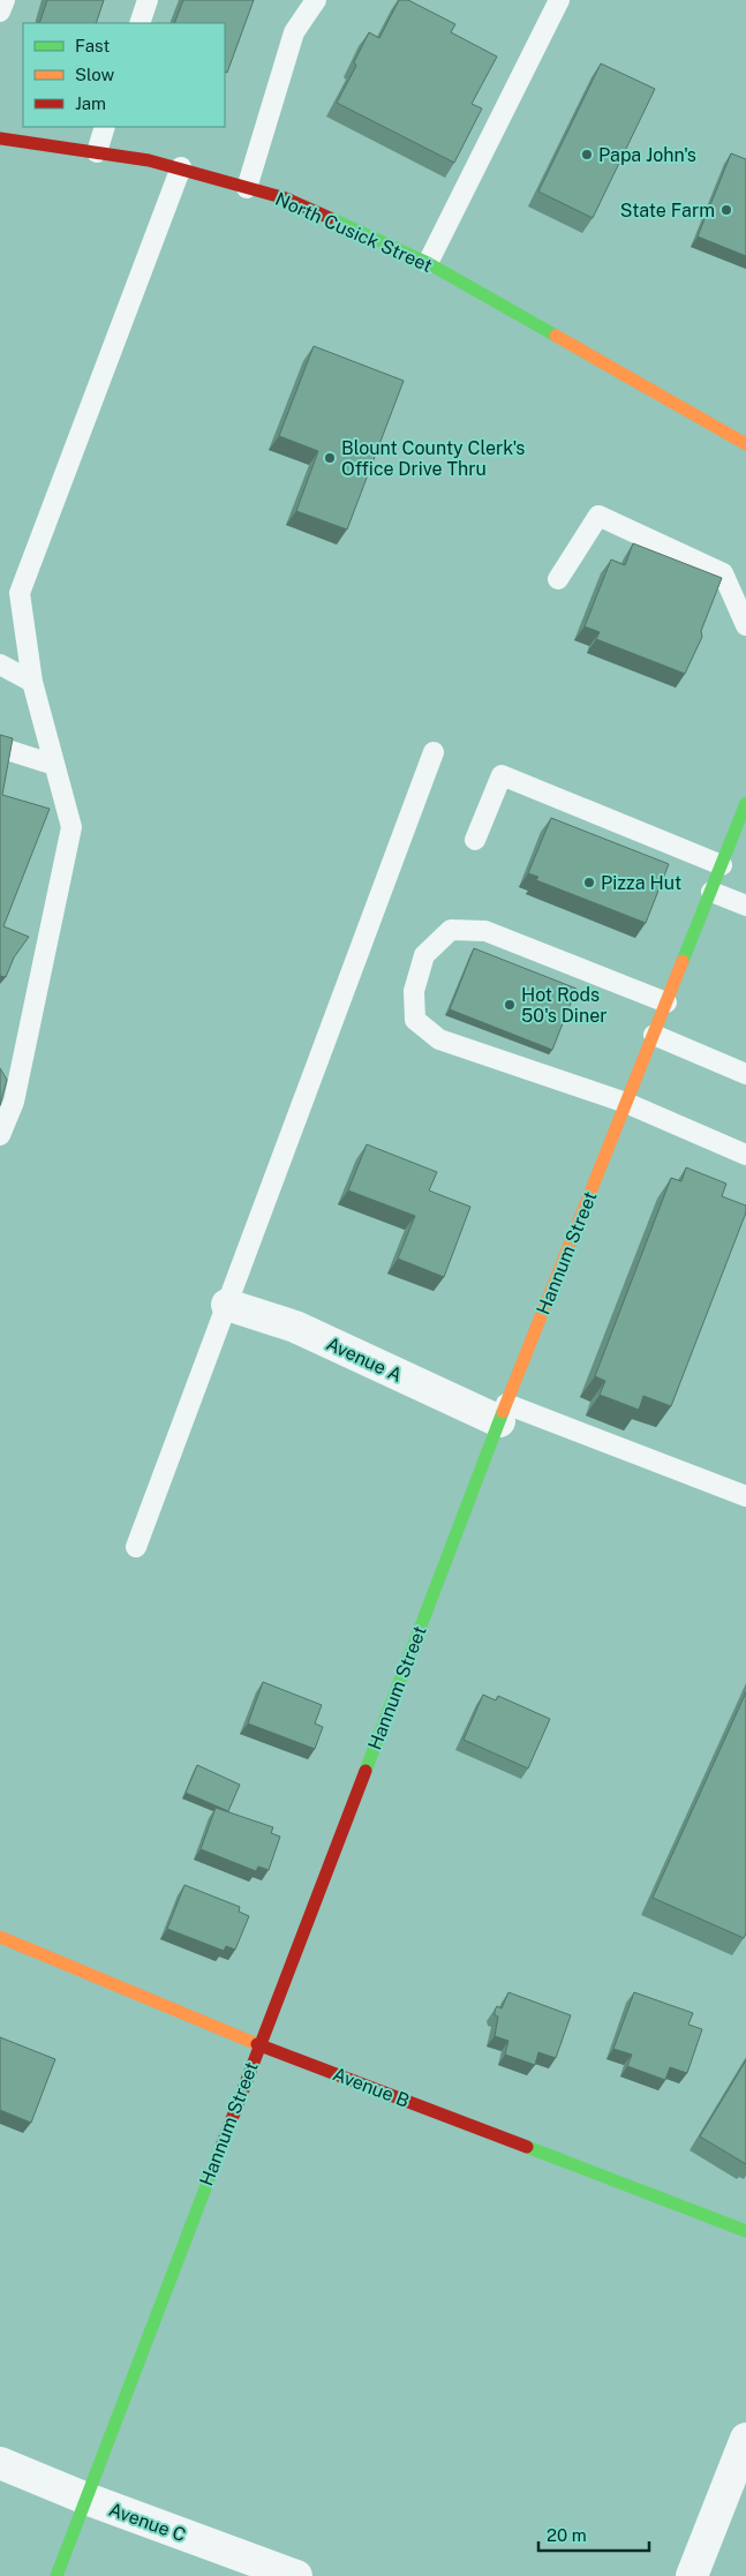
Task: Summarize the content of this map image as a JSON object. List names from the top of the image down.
{
  "streets": {
    "street": [
      "North Cusick Street",
      "Hannum Street",
      "Avenue A",
      "Avenue B",
      "Avenue C"
    ]
  },
  "crossings": [
    ["Hannum Street", "Avenue A"],
    ["Hannum Street", "Avenue B"],
    ["Hannum Street", "Avenue C"]
  ],
  "places": [
    "Papa John's",
    "State Farm",
    "Blount County Clerk's Office Drive Thru",
    "Pizza Hut",
    "Hot Rods 50's Diner"
  ],
  "legend": ["Fast", "Slow", "Jam"],
  "scale_bar": "20 m"
}
